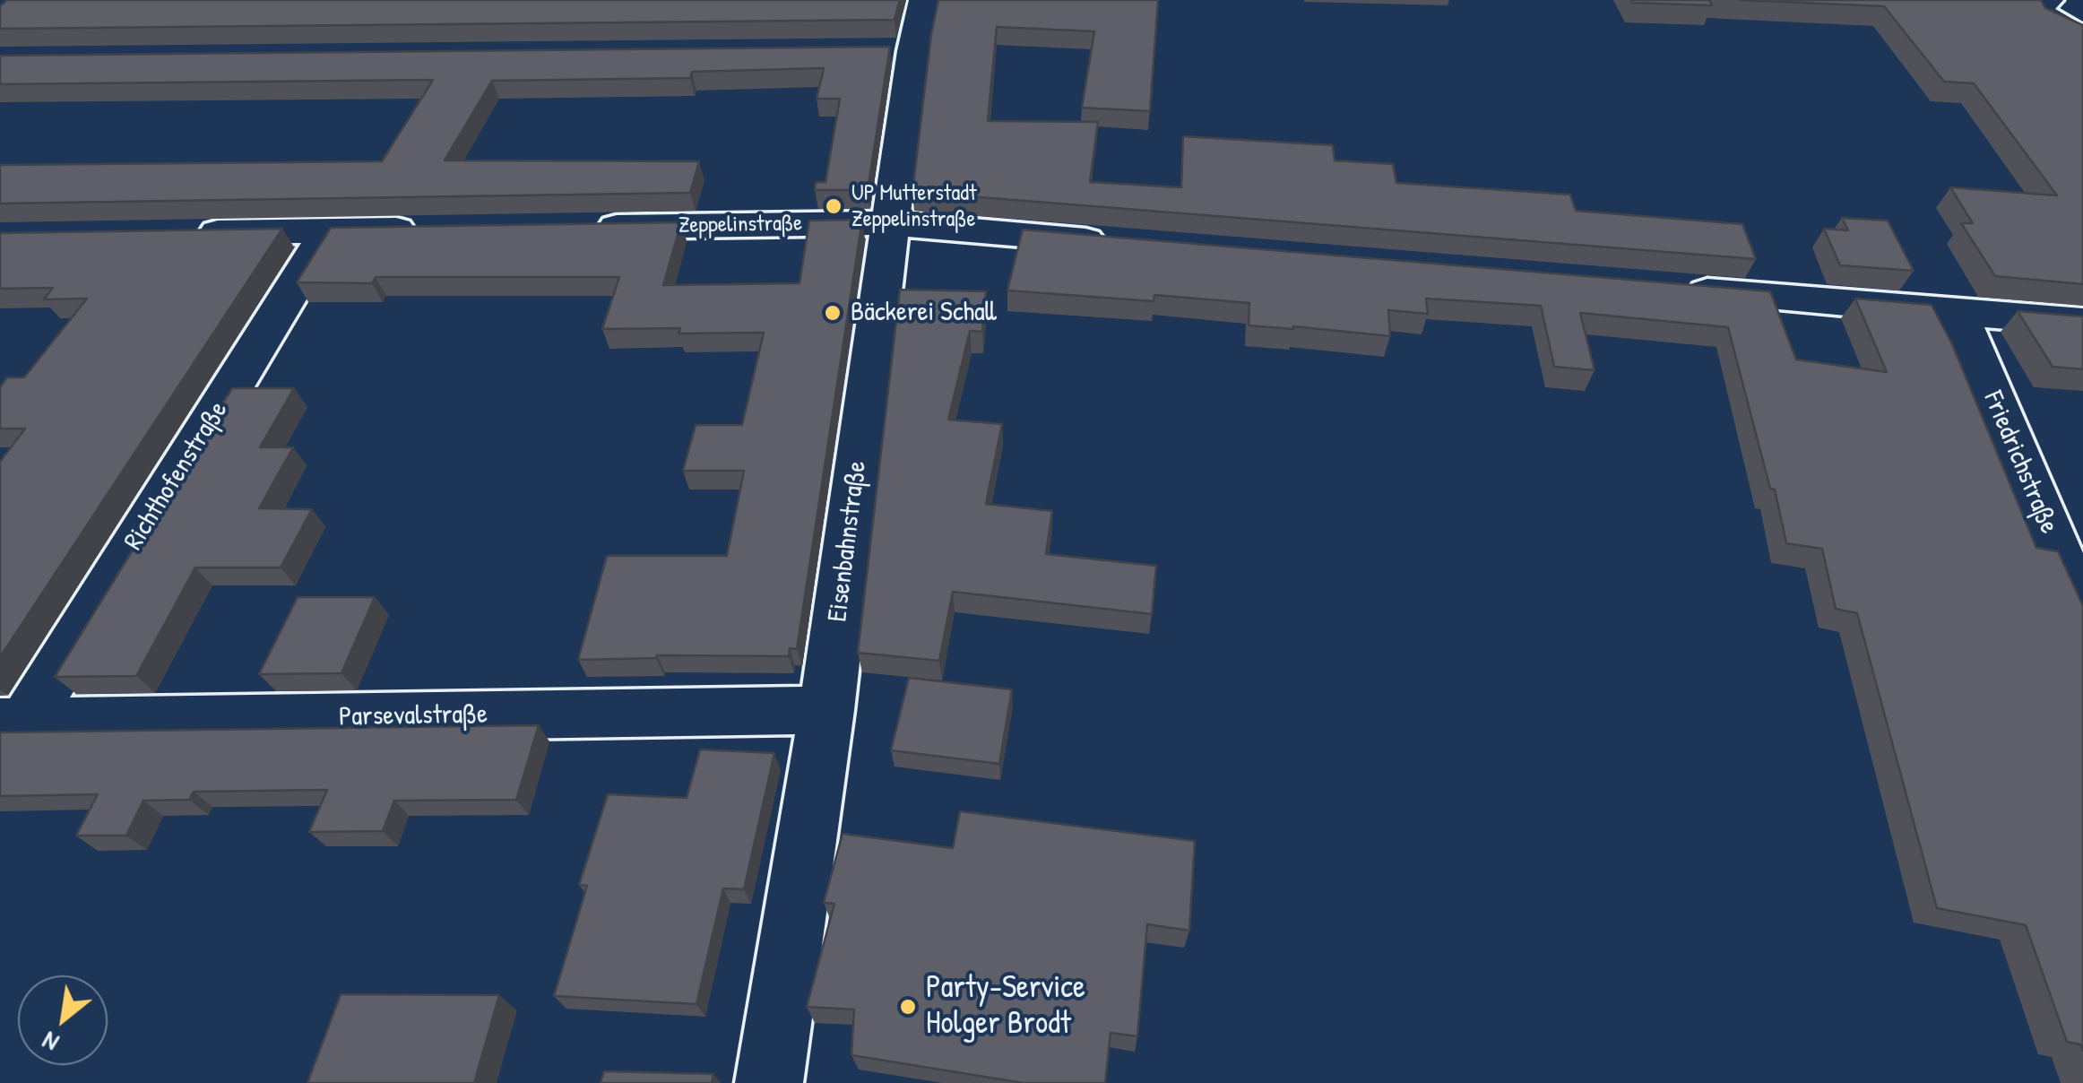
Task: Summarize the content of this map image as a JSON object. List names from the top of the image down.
{
  "streets": {
    "street": [
      "Zeppelinstraße",
      "Friedrichstraße",
      "Richthofenstraße",
      "Eisenbahnstraße",
      "Parsevalstraße"
    ]
  },
  "crossings": [
    ["Zeppelinstraße", "Eisenbahnstraße"],
    ["Richthofenstraße", "Parsevalstraße"],
    ["Eisenbahnstraße", "Parsevalstraße"]
  ],
  "places": ["UP Mutterstadt Zeppelinstraße", "Bäckerei Schall", "Party-Service Holger Brodt"],
  "north": "bottom left"
}
